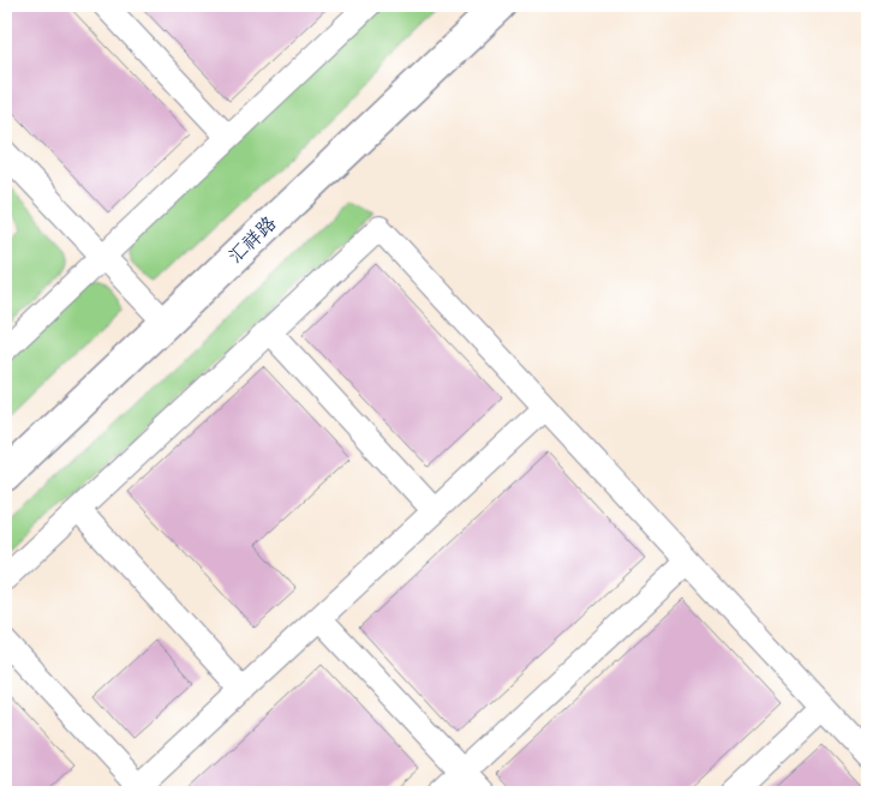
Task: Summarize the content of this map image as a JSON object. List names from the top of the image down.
{
  "streets": {
    "main road": ["汇祥路"]
  }
}
